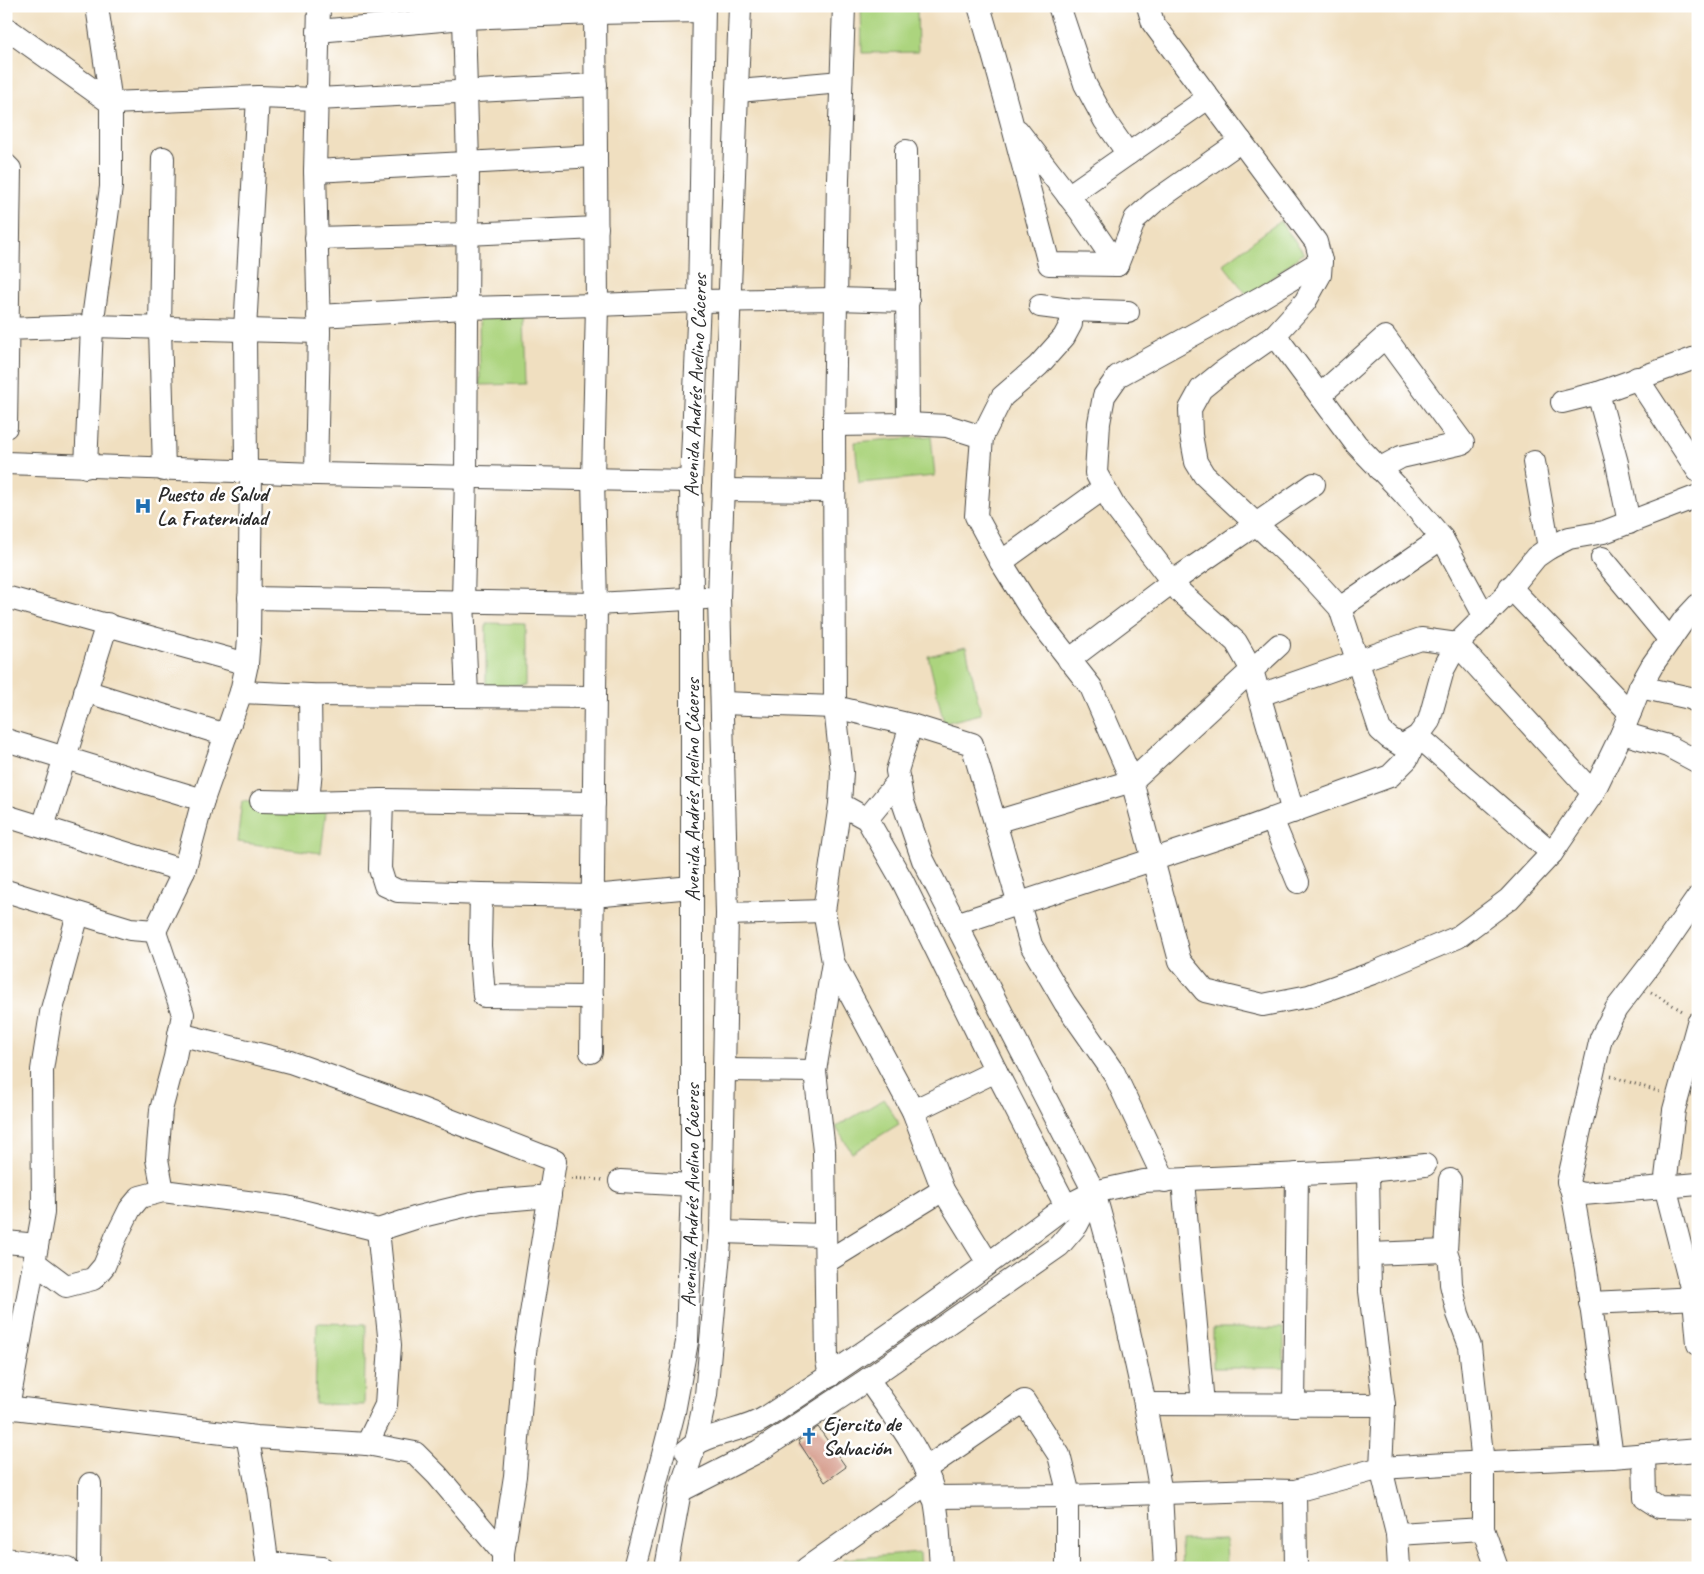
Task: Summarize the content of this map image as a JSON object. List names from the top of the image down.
{
  "streets": {
    "street": ["Avenida Andrés Avelino Cáceres"]
  },
  "places": {
    "hospital": ["Puesto de Salud La Fraternidad"],
    "church": ["Ejercito de Salvación"]
  }
}
